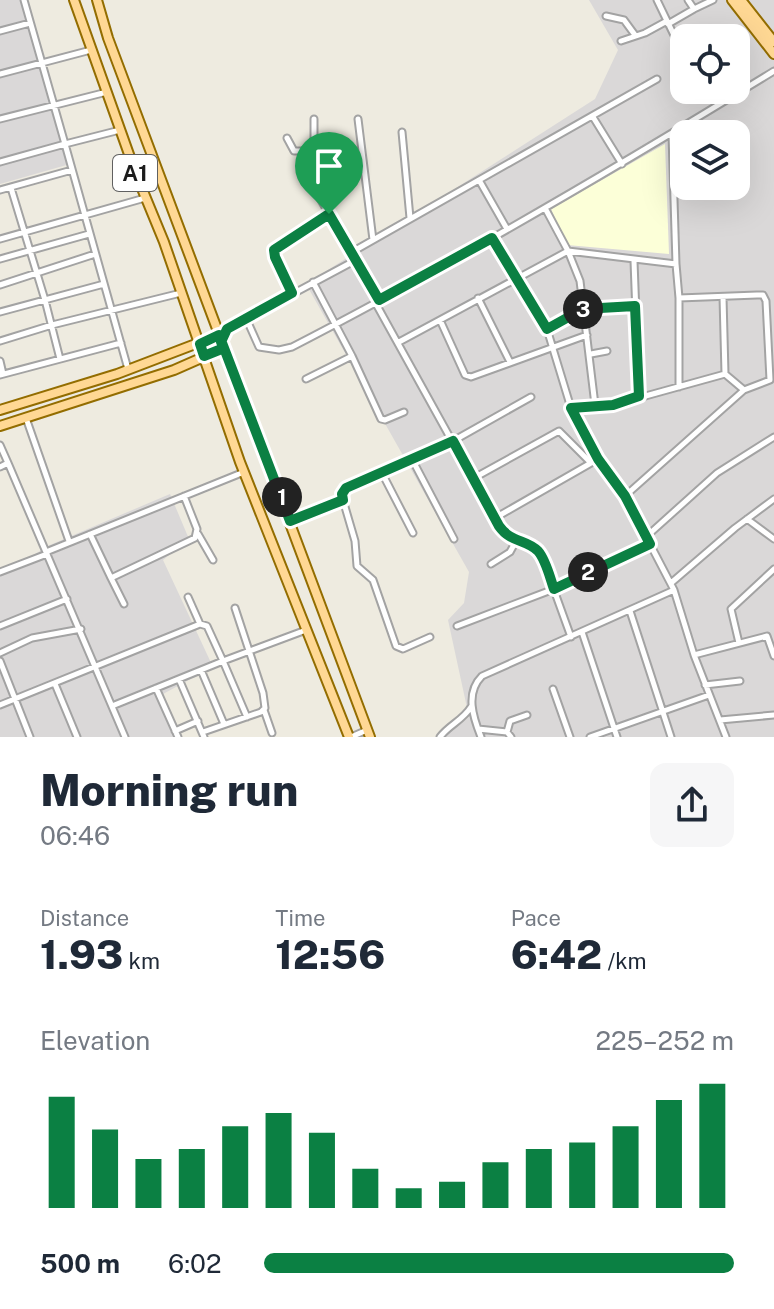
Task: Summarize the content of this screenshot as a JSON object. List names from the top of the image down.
{
  "streets": {
    "main road": ["A1"]
  },
  "page": {
    "pins": ["3", "1", "2"],
    "heading": ["Morning run", "06:46"],
    "stats": [
      ["Distance", "1.93 km"],
      ["Time", "12:56"],
      ["Pace", "6:42 /km"]
    ],
    "chart": ["Elevation", "225–252 m"],
    "list": [
      {
        "name": "500 m",
        "note": "6:02"
      }
    ]
  }
}
